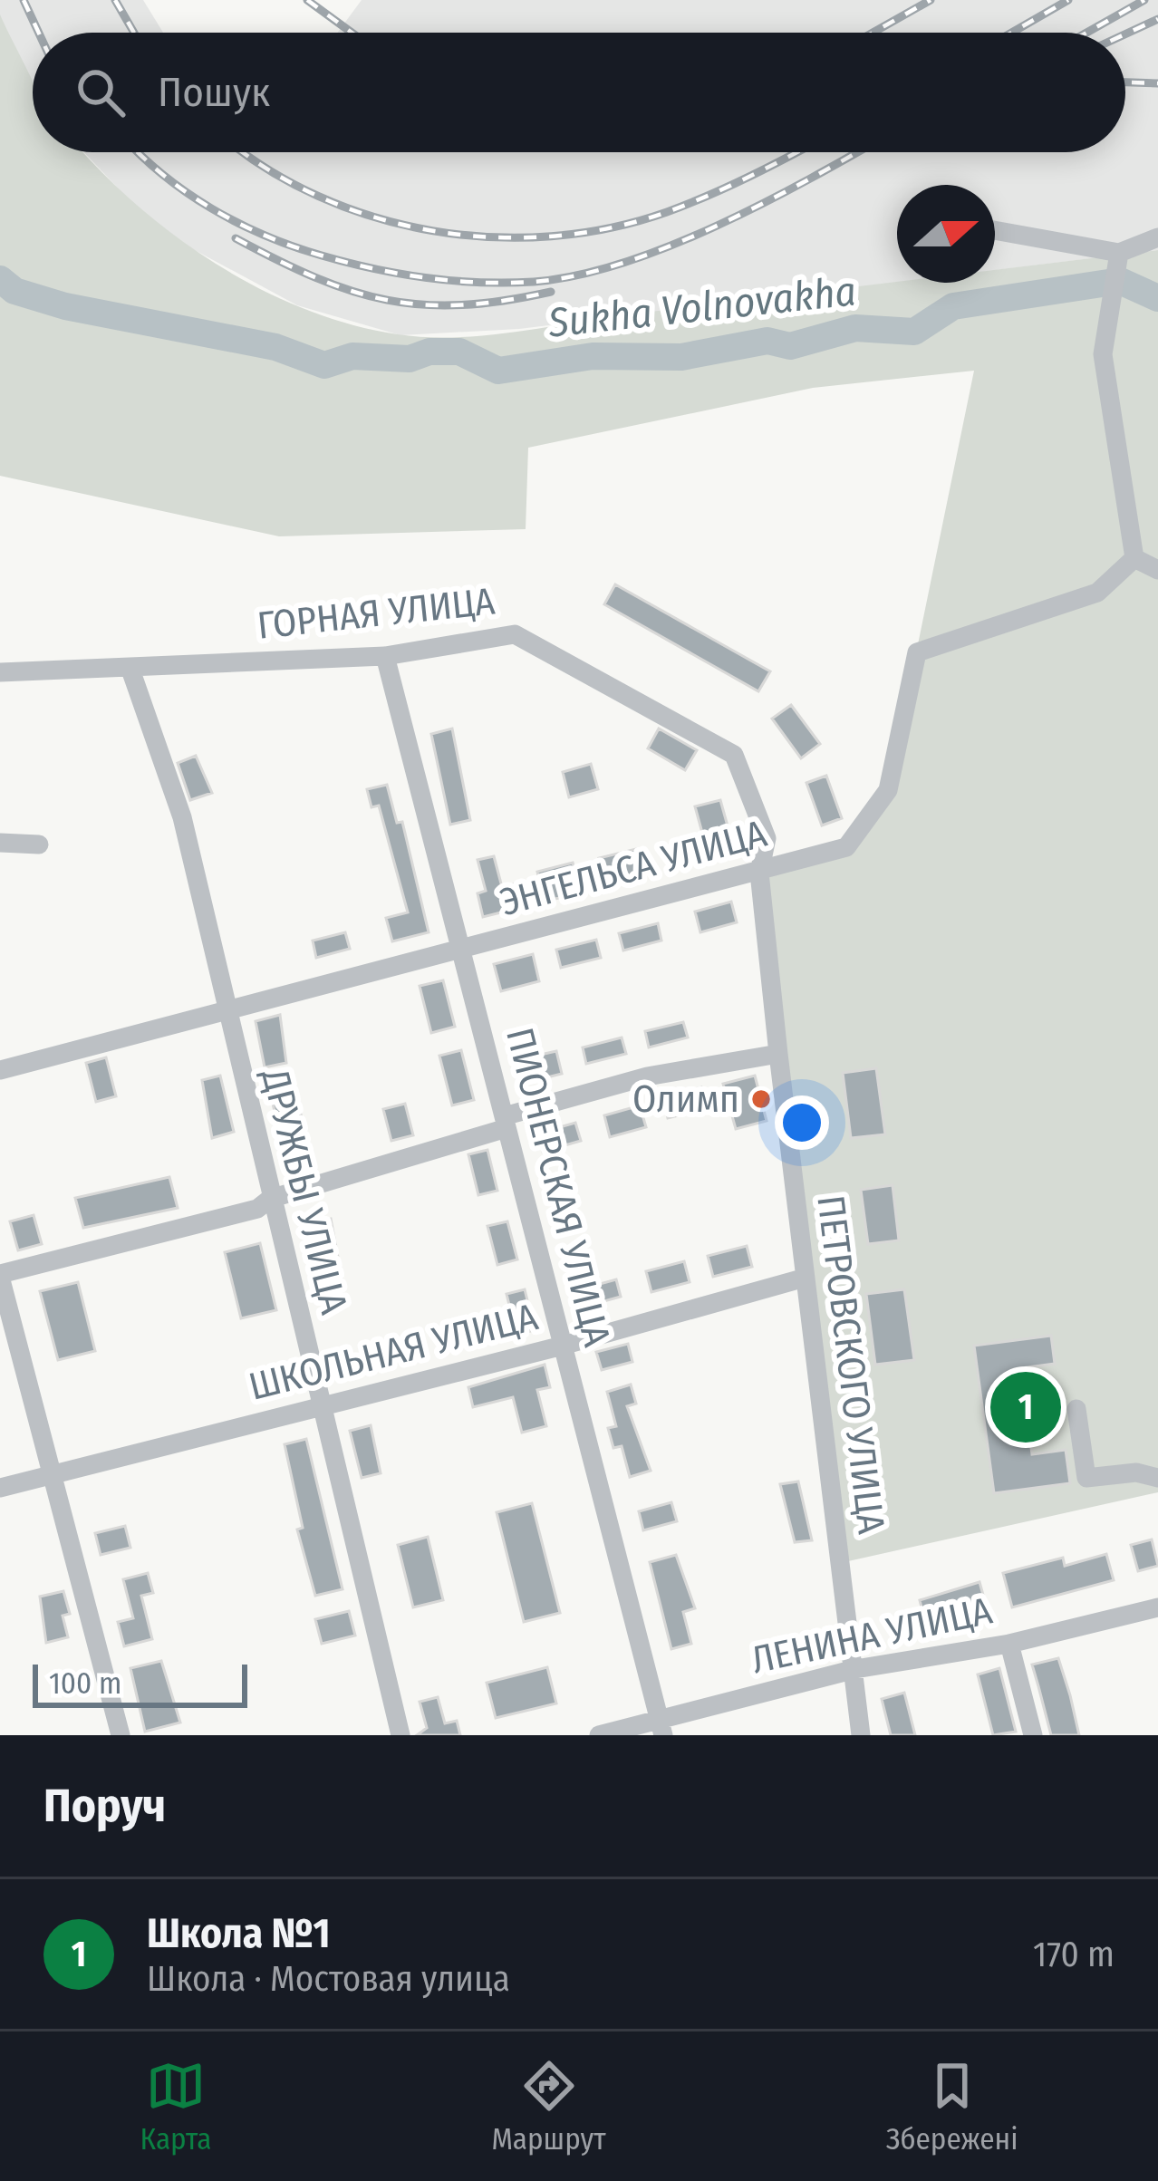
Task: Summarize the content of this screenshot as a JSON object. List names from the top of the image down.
{
  "streets": {
    "street": [
      "ГОРНАЯ УЛИЦА",
      "ЭНГЕЛЬСА УЛИЦА",
      "ПИОНЕРСКАЯ УЛИЦА",
      "ДРУЖБЫ УЛИЦА",
      "ШКОЛЬНАЯ УЛИЦА",
      "ПЕТРОВСКОГО УЛИЦА",
      "ЛЕНИНА УЛИЦА"
    ]
  },
  "crossings": [
    ["ГОРНАЯ УЛИЦА", "ЭНГЕЛЬСА УЛИЦА"],
    ["ГОРНАЯ УЛИЦА", "ПИОНЕРСКАЯ УЛИЦА"],
    ["ГОРНАЯ УЛИЦА", "ДРУЖБЫ УЛИЦА"],
    ["ГОРНАЯ УЛИЦА", "ПЕТРОВСКОГО УЛИЦА"],
    ["ЭНГЕЛЬСА УЛИЦА", "ПИОНЕРСКАЯ УЛИЦА"],
    ["ЭНГЕЛЬСА УЛИЦА", "ДРУЖБЫ УЛИЦА"],
    ["ЭНГЕЛЬСА УЛИЦА", "ПЕТРОВСКОГО УЛИЦА"],
    ["ПИОНЕРСКАЯ УЛИЦА", "ШКОЛЬНАЯ УЛИЦА"],
    ["ПИОНЕРСКАЯ УЛИЦА", "ЛЕНИНА УЛИЦА"],
    ["ДРУЖБЫ УЛИЦА", "ШКОЛЬНАЯ УЛИЦА"],
    ["ШКОЛЬНАЯ УЛИЦА", "ПЕТРОВСКОГО УЛИЦА"],
    ["ПЕТРОВСКОГО УЛИЦА", "ЛЕНИНА УЛИЦА"]
  ],
  "water": ["Sukha Volnovakha"],
  "places": ["Олимп"],
  "scale_bar": "100 m",
  "north": "right",
  "page": {
    "search": "Пошук",
    "pins": "1",
    "scale": "100 m",
    "heading": "Поруч",
    "list": [
      {
        "mark": "1",
        "name": "Школа №1",
        "note": "Школа · Мостовая улица",
        "value": "170 m"
      }
    ],
    "nav": ["Карта", "Маршрут", "Збережені"]
  }
}
